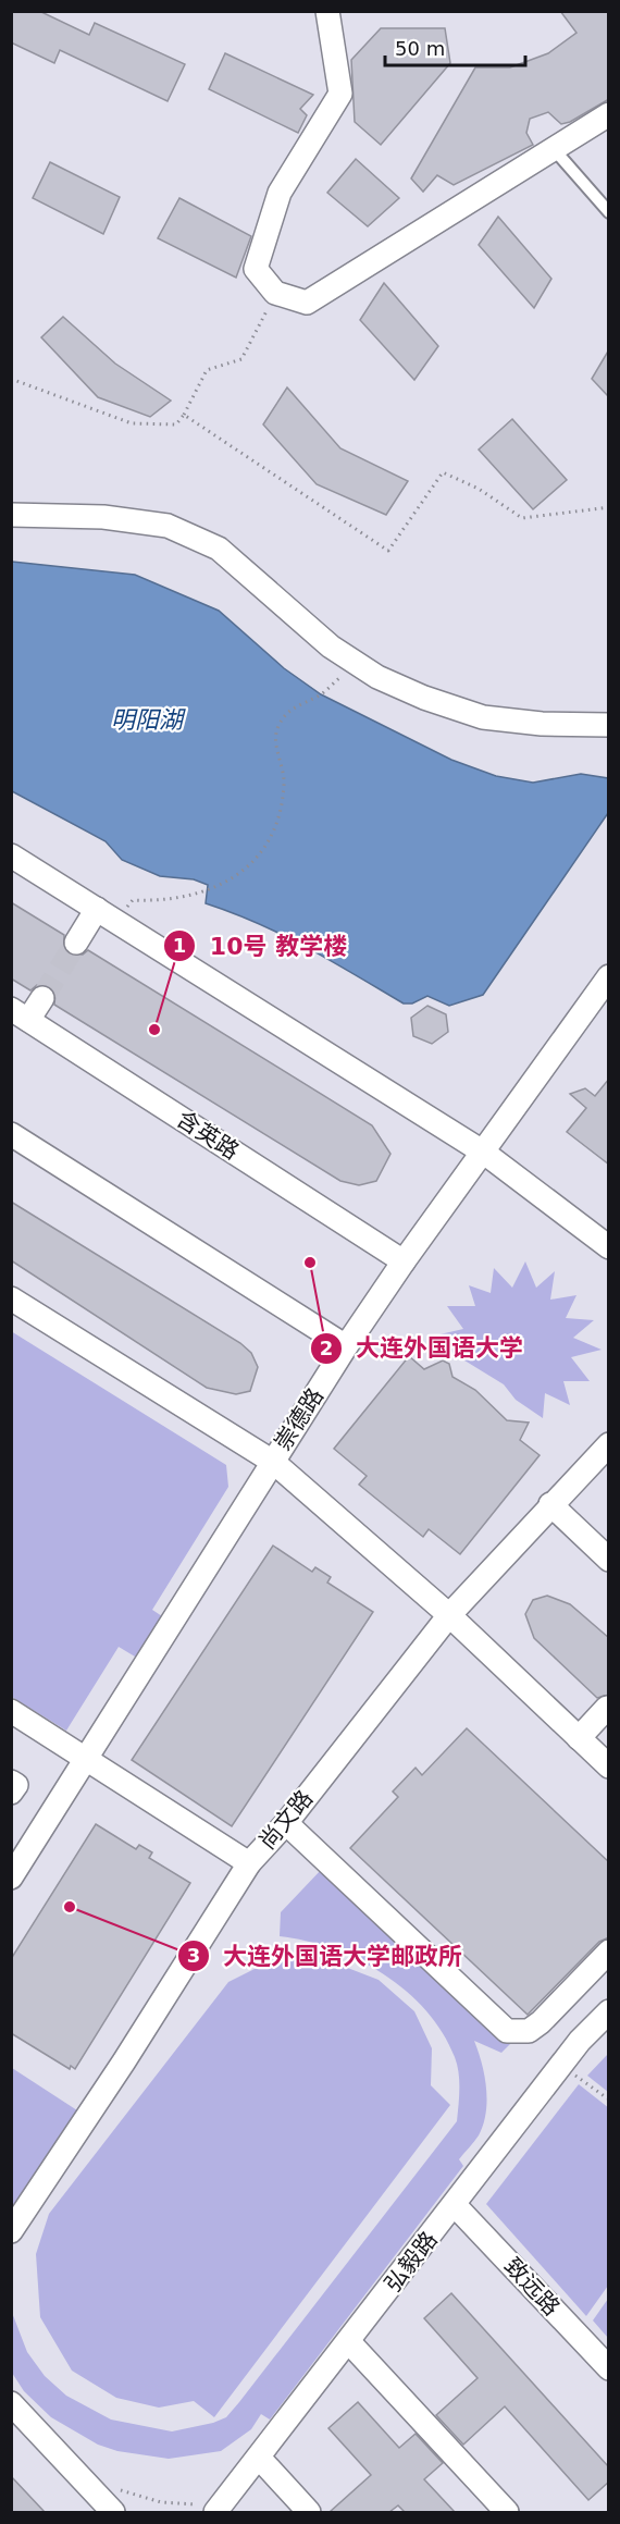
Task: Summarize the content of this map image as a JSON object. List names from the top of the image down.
{
  "streets": {
    "street": [
      "含英路",
      "崇德路",
      "尚文路",
      "弘毅路",
      "致远路"
    ]
  },
  "crossings": [
    ["含英路", "崇德路"],
    ["弘毅路", "致远路"]
  ],
  "water": ["明阳湖"],
  "places": ["10号 教学楼", "大连外国语大学", "大连外国语大学邮政所"],
  "scale_bar": "50 m"
}
